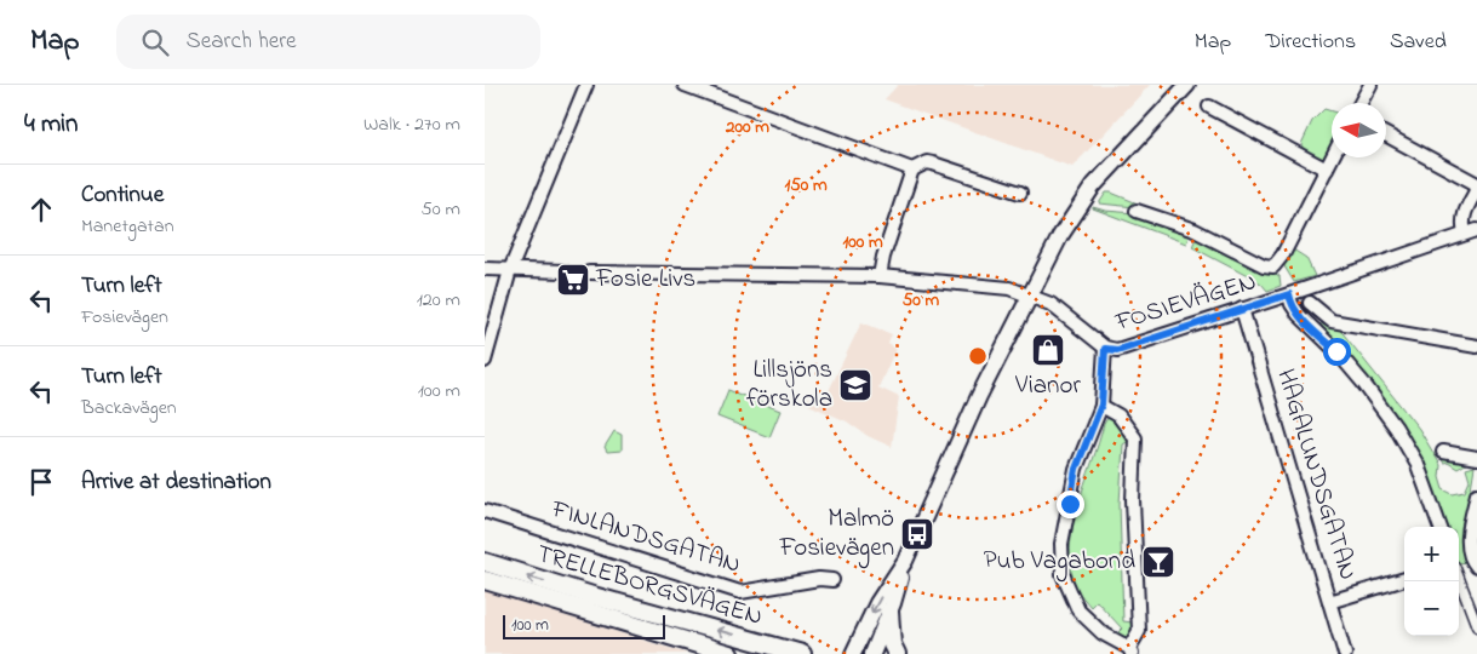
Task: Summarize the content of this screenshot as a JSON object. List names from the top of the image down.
{
  "streets": {
    "main road": ["TRELLEBORGSVÄGEN"],
    "street": ["FOSIEVÄGEN", "HAGALUNDSGATAN", "FINLANDSGATAN"]
  },
  "crossings": [
    ["FOSIEVÄGEN", "HAGALUNDSGATAN"]
  ],
  "places": {
    "supermarket": ["Fosie Livs"],
    "shop": ["Vianor"],
    "school or university": ["Lillsjöns förskola"],
    "bus stop": ["Malmö Fosievägen"],
    "bar": ["Pub Vagabond"]
  },
  "scale_bar": "100 m",
  "north": "left",
  "page": {
    "header": "Map",
    "search": "Search here",
    "nav": ["Map", "Directions", "Saved"],
    "heading": ["4 min", "Walk · 270 m"],
    "list": [
      ["Continue", "Manetgatan", "50 m"],
      ["Turn left", "Fosievägen", "120 m"],
      ["Turn left", "Backavägen", "100 m"],
      "Arrive at destination"
    ],
    "map_buttons": ["+", "−"],
    "scale": "100 m"
  },
  "rings": [
    "200 m",
    "150 m",
    "100 m",
    "50 m"
  ]
}
